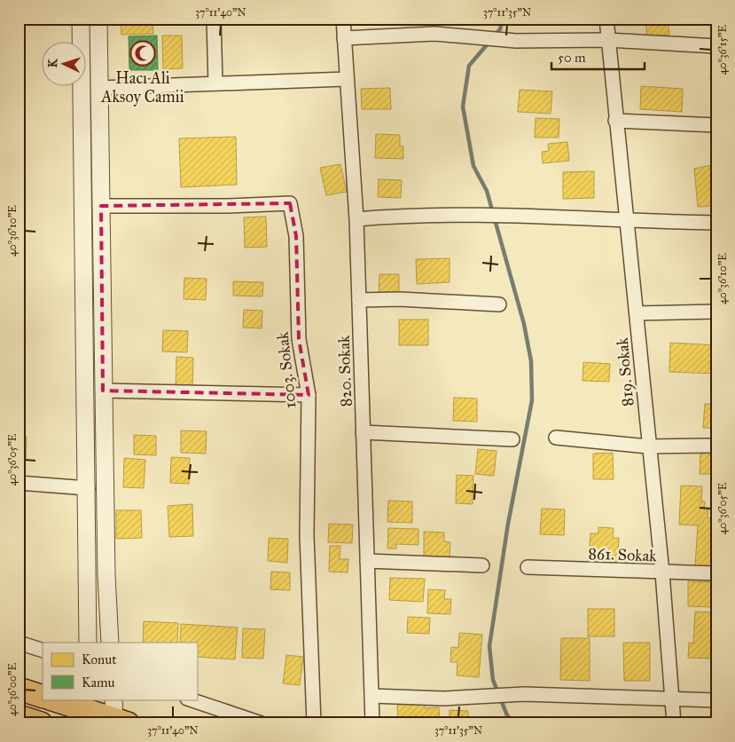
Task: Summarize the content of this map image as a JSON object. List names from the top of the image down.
{
  "streets": {
    "street": [
      "1003. Sokak",
      "820. Sokak",
      "819. Sokak",
      "861. Sokak"
    ]
  },
  "crossings": [
    ["819. Sokak", "861. Sokak"]
  ],
  "places": {
    "mosque": ["Hacı Ali Aksoy Camii"]
  },
  "legend": ["Konut", "Kamu"],
  "scale_bar": "50 m",
  "north": "left",
  "coordinates": [
    "37°11'40\"N",
    "37°11'35\"N",
    "40°36'15\"E",
    "40°36'10\"E",
    "40°36'05\"E",
    "40°36'00\"E"
  ]
}
